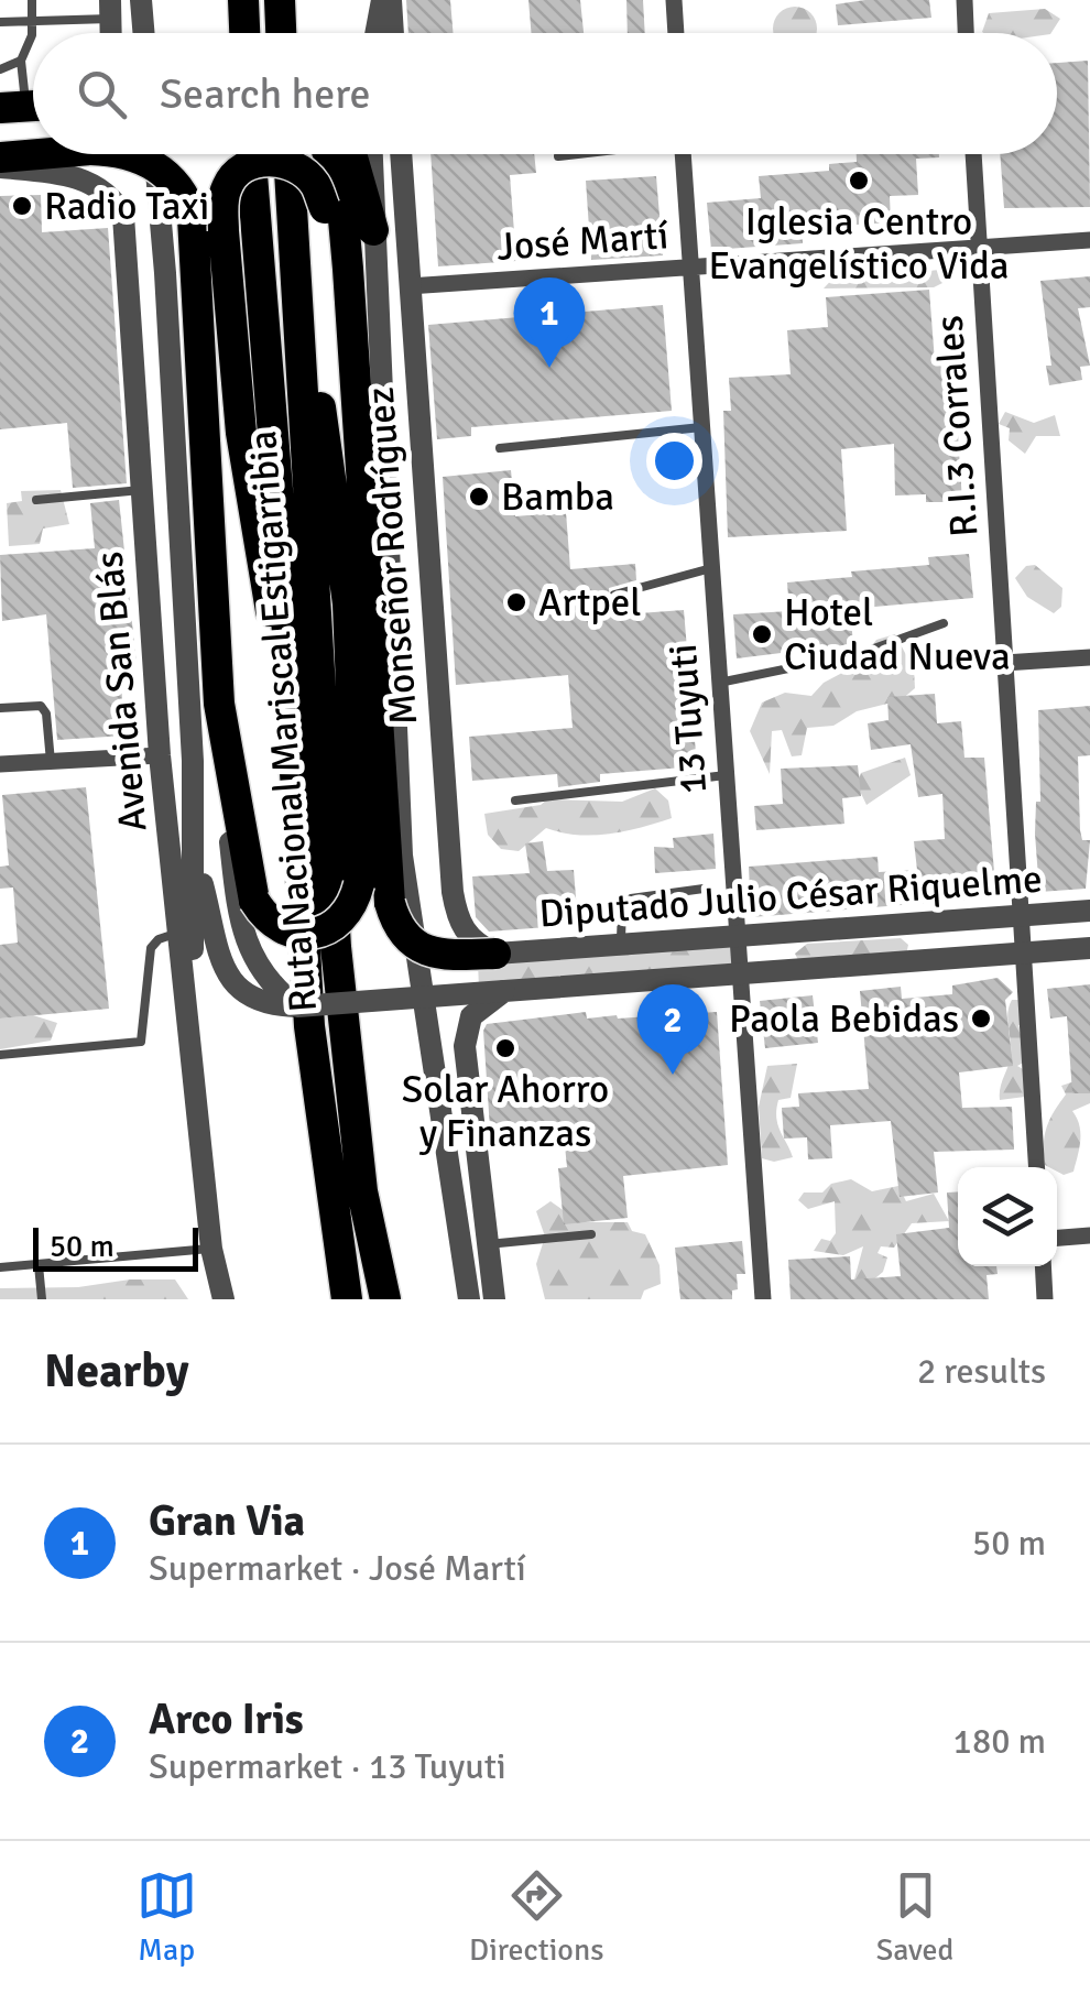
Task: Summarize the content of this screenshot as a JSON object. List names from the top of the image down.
{
  "streets": {
    "highway": ["Ruta Nacional Mariscal Estigarribia"],
    "street": [
      "José Martí",
      "R.I.3 Corrales",
      "Monseñor Rodríguez",
      "Avenida San Blás",
      "13 Tuyuti",
      "Diputado Julio César Riquelme"
    ]
  },
  "crossings": [
    ["José Martí", "R.I.3 Corrales"],
    ["José Martí", "Monseñor Rodríguez"],
    ["José Martí", "13 Tuyuti"],
    ["R.I.3 Corrales", "Diputado Julio César Riquelme"],
    ["Monseñor Rodríguez", "Diputado Julio César Riquelme"],
    ["13 Tuyuti", "Diputado Julio César Riquelme"]
  ],
  "places": [
    "Iglesia Centro Evangelístico Vida",
    "Radio Taxi",
    "Bamba",
    "Artpel",
    "Hotel Ciudad Nueva",
    "Paola Bebidas",
    "Solar Ahorro y Finanzas"
  ],
  "scale_bar": "50 m",
  "page": {
    "search": "Search here",
    "pins": ["1", "2"],
    "scale": "50 m",
    "heading": ["Nearby", "2 results"],
    "list": [
      {
        "mark": "1",
        "name": "Gran Via",
        "note": "Supermarket · José Martí",
        "value": "50 m"
      },
      {
        "mark": "2",
        "name": "Arco Iris",
        "note": "Supermarket · 13 Tuyuti",
        "value": "180 m"
      }
    ],
    "nav": ["Map", "Directions", "Saved"]
  }
}
